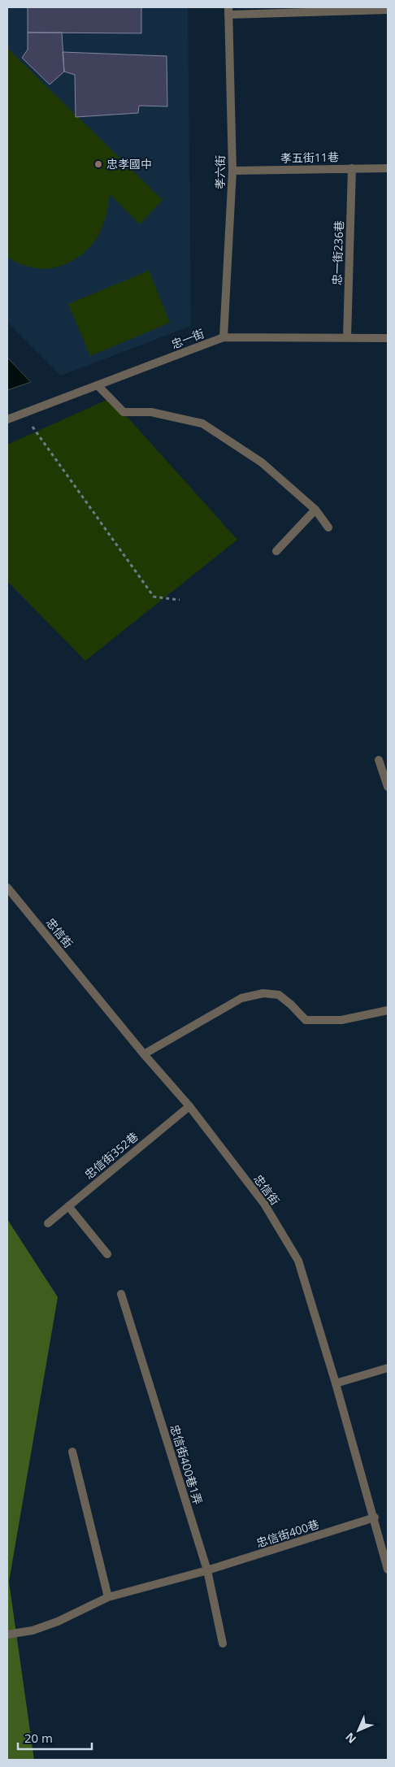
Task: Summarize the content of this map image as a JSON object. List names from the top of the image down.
{
  "streets": {
    "street": [
      "孝五街11巷",
      "孝六街",
      "忠一街236巷",
      "忠一街",
      "忠信街",
      "忠信街352巷",
      "忠信街400巷1弄",
      "忠信街400巷"
    ]
  },
  "crossings": [
    ["孝五街11巷", "孝六街"],
    ["孝五街11巷", "忠一街236巷"],
    ["孝六街", "忠一街"],
    ["忠一街236巷", "忠一街"],
    ["忠信街", "忠信街352巷"],
    ["忠信街", "忠信街400巷"],
    ["忠信街400巷1弄", "忠信街400巷"]
  ],
  "places": ["忠孝國中"],
  "scale_bar": "20 m",
  "north": "bottom left"
}
